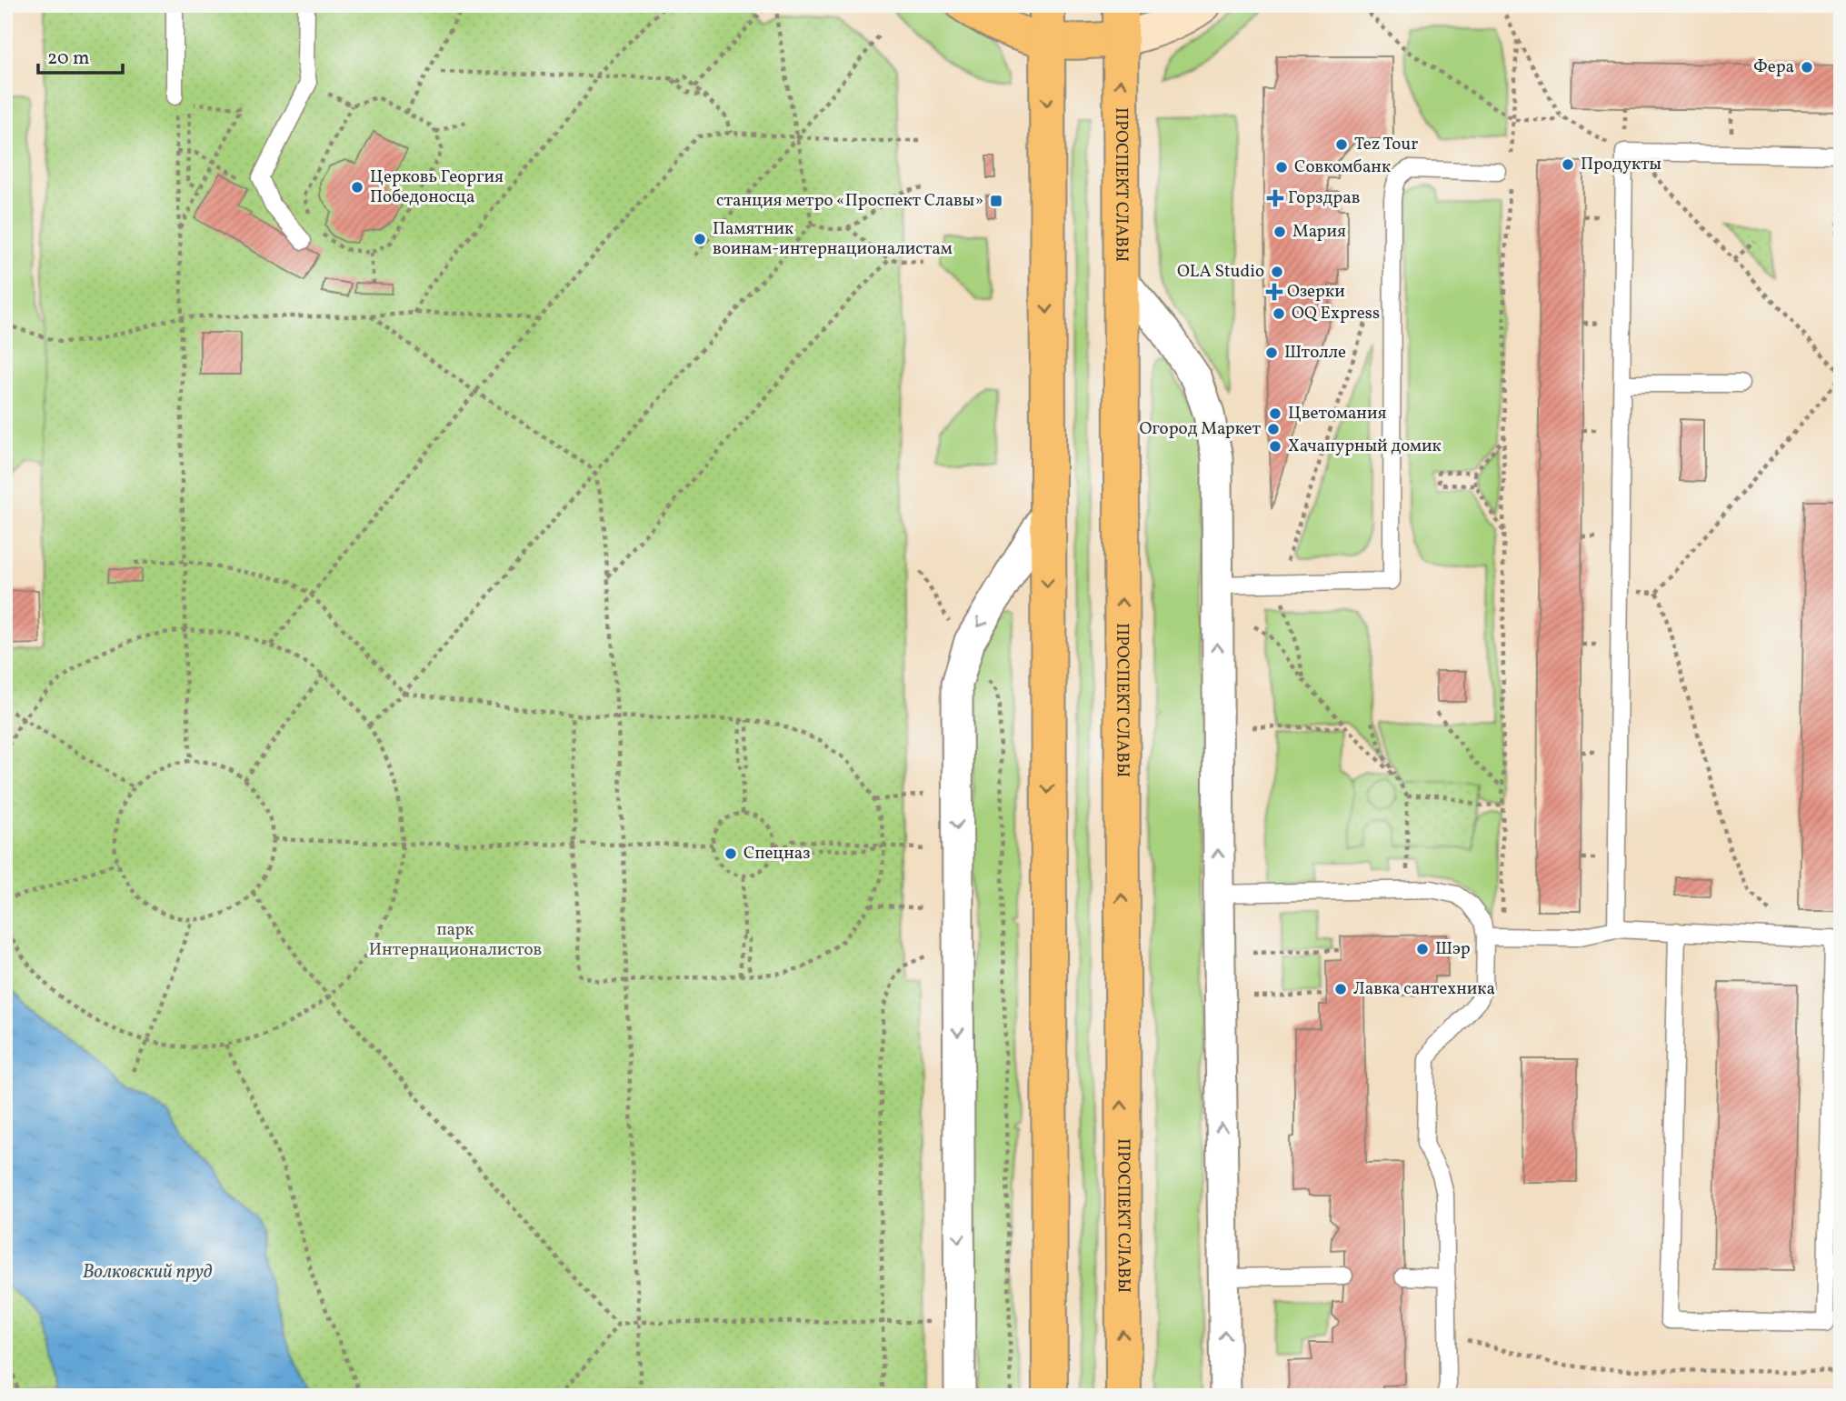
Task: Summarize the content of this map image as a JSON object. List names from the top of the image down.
{
  "streets": {
    "main road": ["ПРОСПЕКТ СЛАВЫ"]
  },
  "water": ["Волковский пруд"],
  "parks": ["парк Интернационалистов"],
  "places": {
    "other": [
      "Фера",
      "Tez Tour",
      "Продукты",
      "Совкомбанк",
      "Церковь Георгия Победоносца",
      "Мария",
      "Памятник воинам-интернационалистам",
      "OLA Studio",
      "OQ Express",
      "Штолле",
      "Цветомания",
      "Огород Маркет",
      "Хачапурный домик",
      "Спецназ",
      "Шэр",
      "Лавка сантехника"
    ],
    "health": ["Горздрав", "Озерки"],
    "transit": ["станция метро «Проспект Славы»"]
  },
  "scale_bar": "20 m"
}
